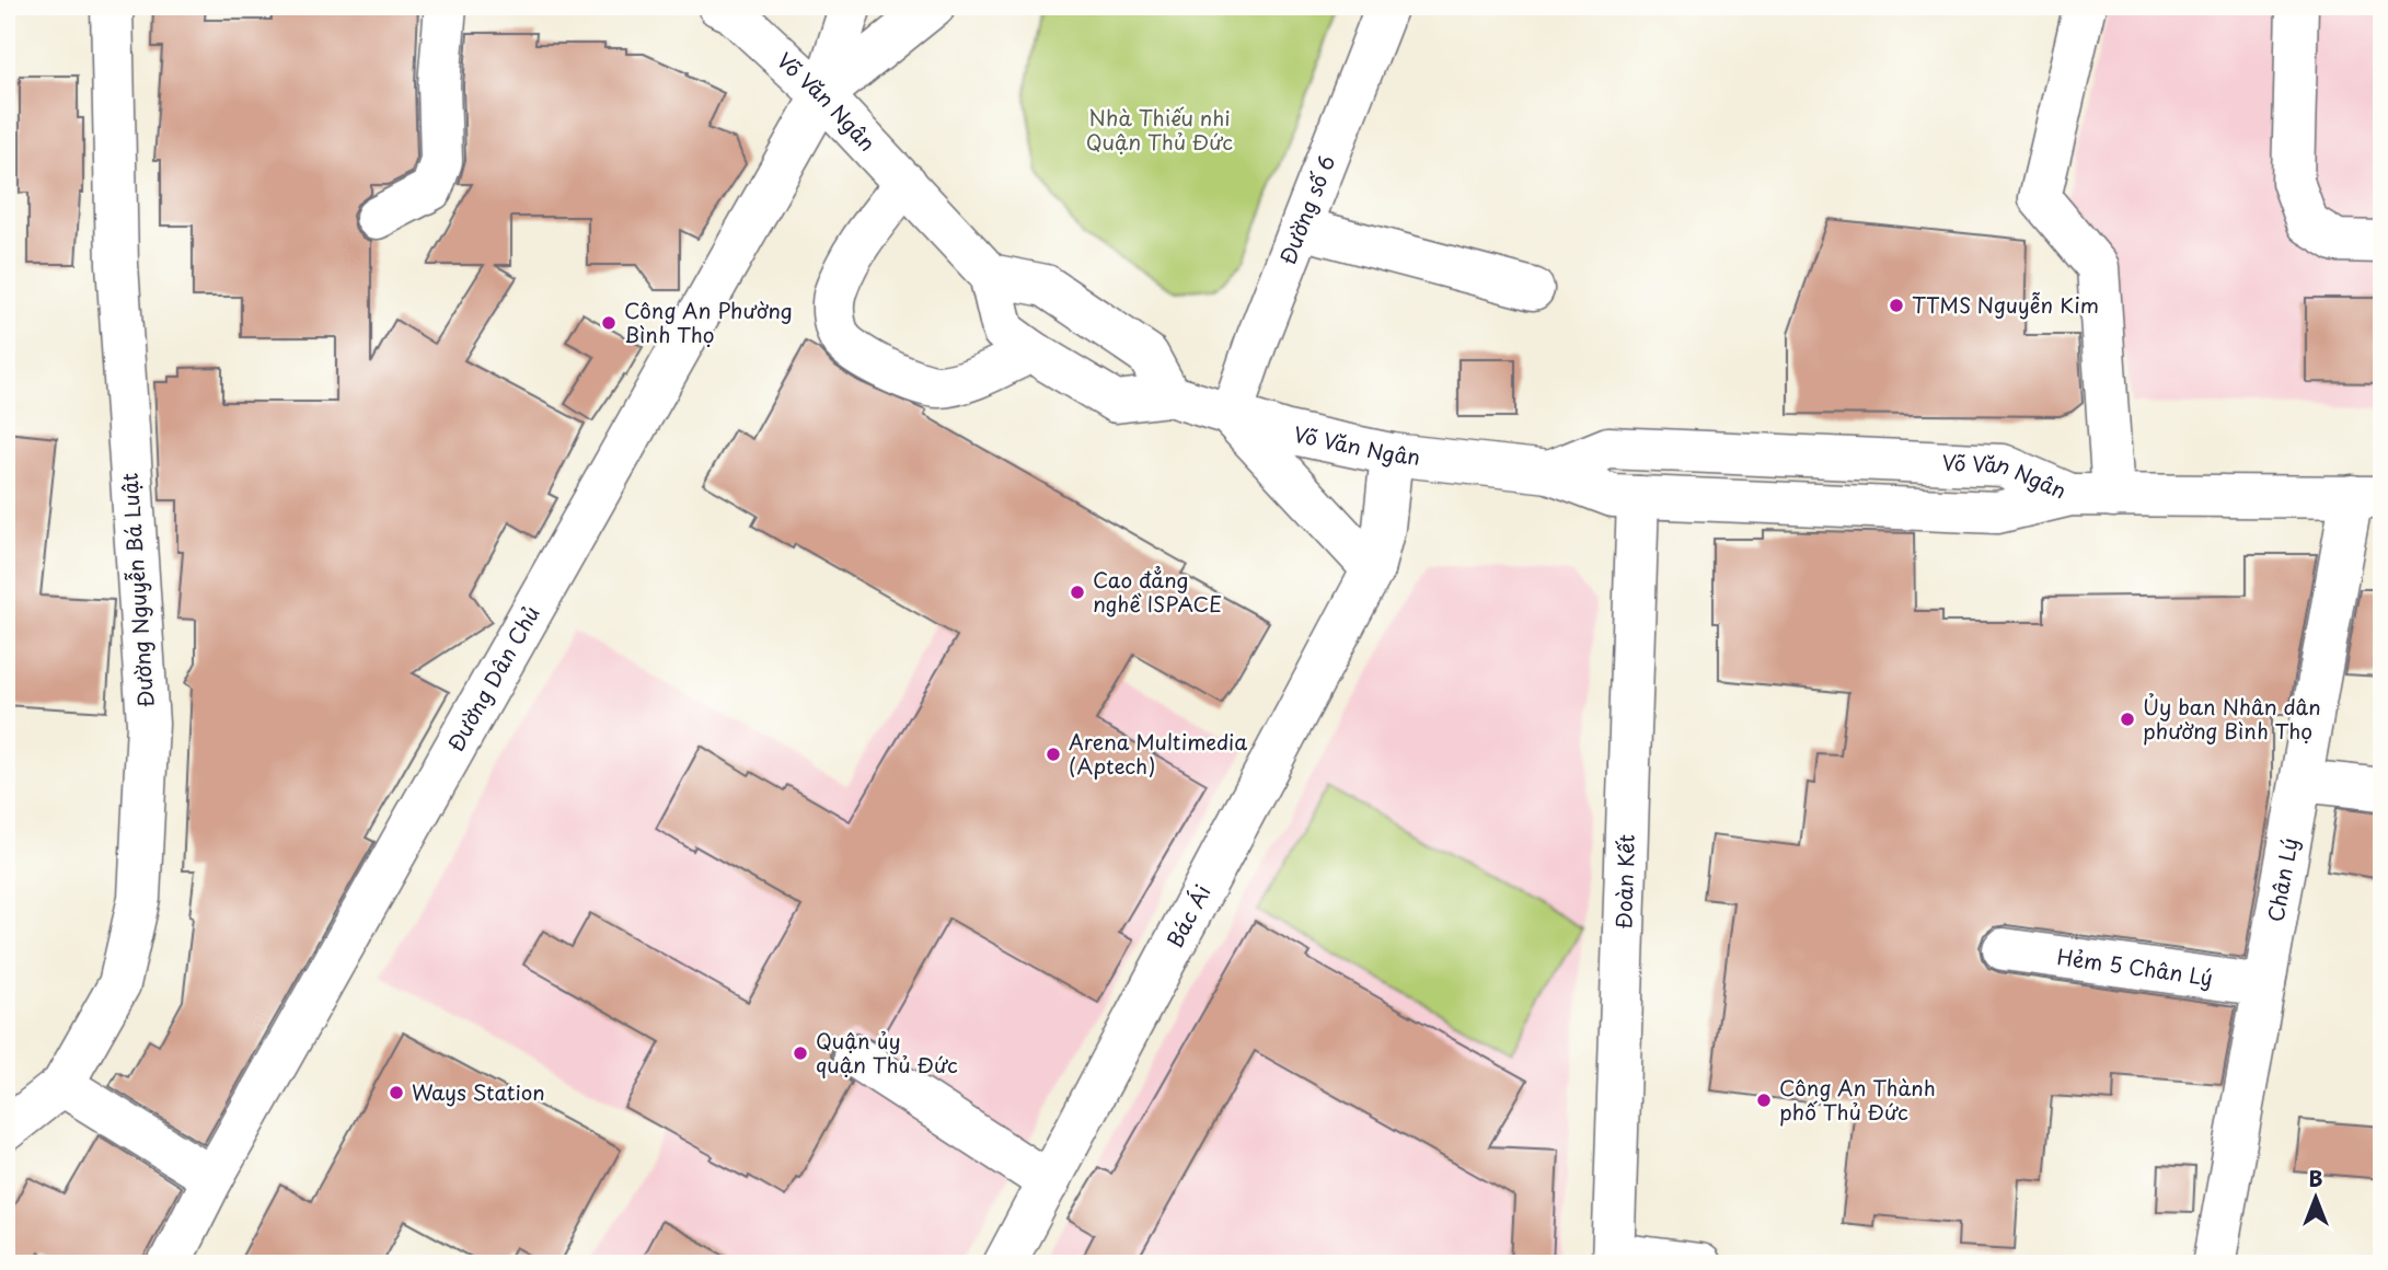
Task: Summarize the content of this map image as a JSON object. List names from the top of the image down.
{
  "streets": {
    "street": [
      "Võ Văn Ngân",
      "Đường số 6",
      "Đường Nguyễn Bá Luật",
      "Đường Dân Chủ",
      "Đoàn Kết",
      "Chân Lý",
      "Bác Ái",
      "Hẻm 5 Chân Lý"
    ]
  },
  "crossings": [
    ["Võ Văn Ngân", "Đường số 6"],
    ["Võ Văn Ngân", "Đường Dân Chủ"],
    ["Võ Văn Ngân", "Đoàn Kết"],
    ["Võ Văn Ngân", "Bác Ái"],
    ["Chân Lý", "Hẻm 5 Chân Lý"]
  ],
  "parks": ["Nhà Thiếu nhi Quận Thủ Đức"],
  "places": [
    "TTMS Nguyễn Kim",
    "Công An Phường Bình Thọ",
    "Cao đẳng nghề ISPACE",
    "Ủy ban Nhân dân phường Bình Thọ",
    "Arena Multimedia (Aptech)",
    "Quận ủy quận Thủ Đức",
    "Ways Station",
    "Công An Thành phố Thủ Đức"
  ],
  "north": "top"
}
